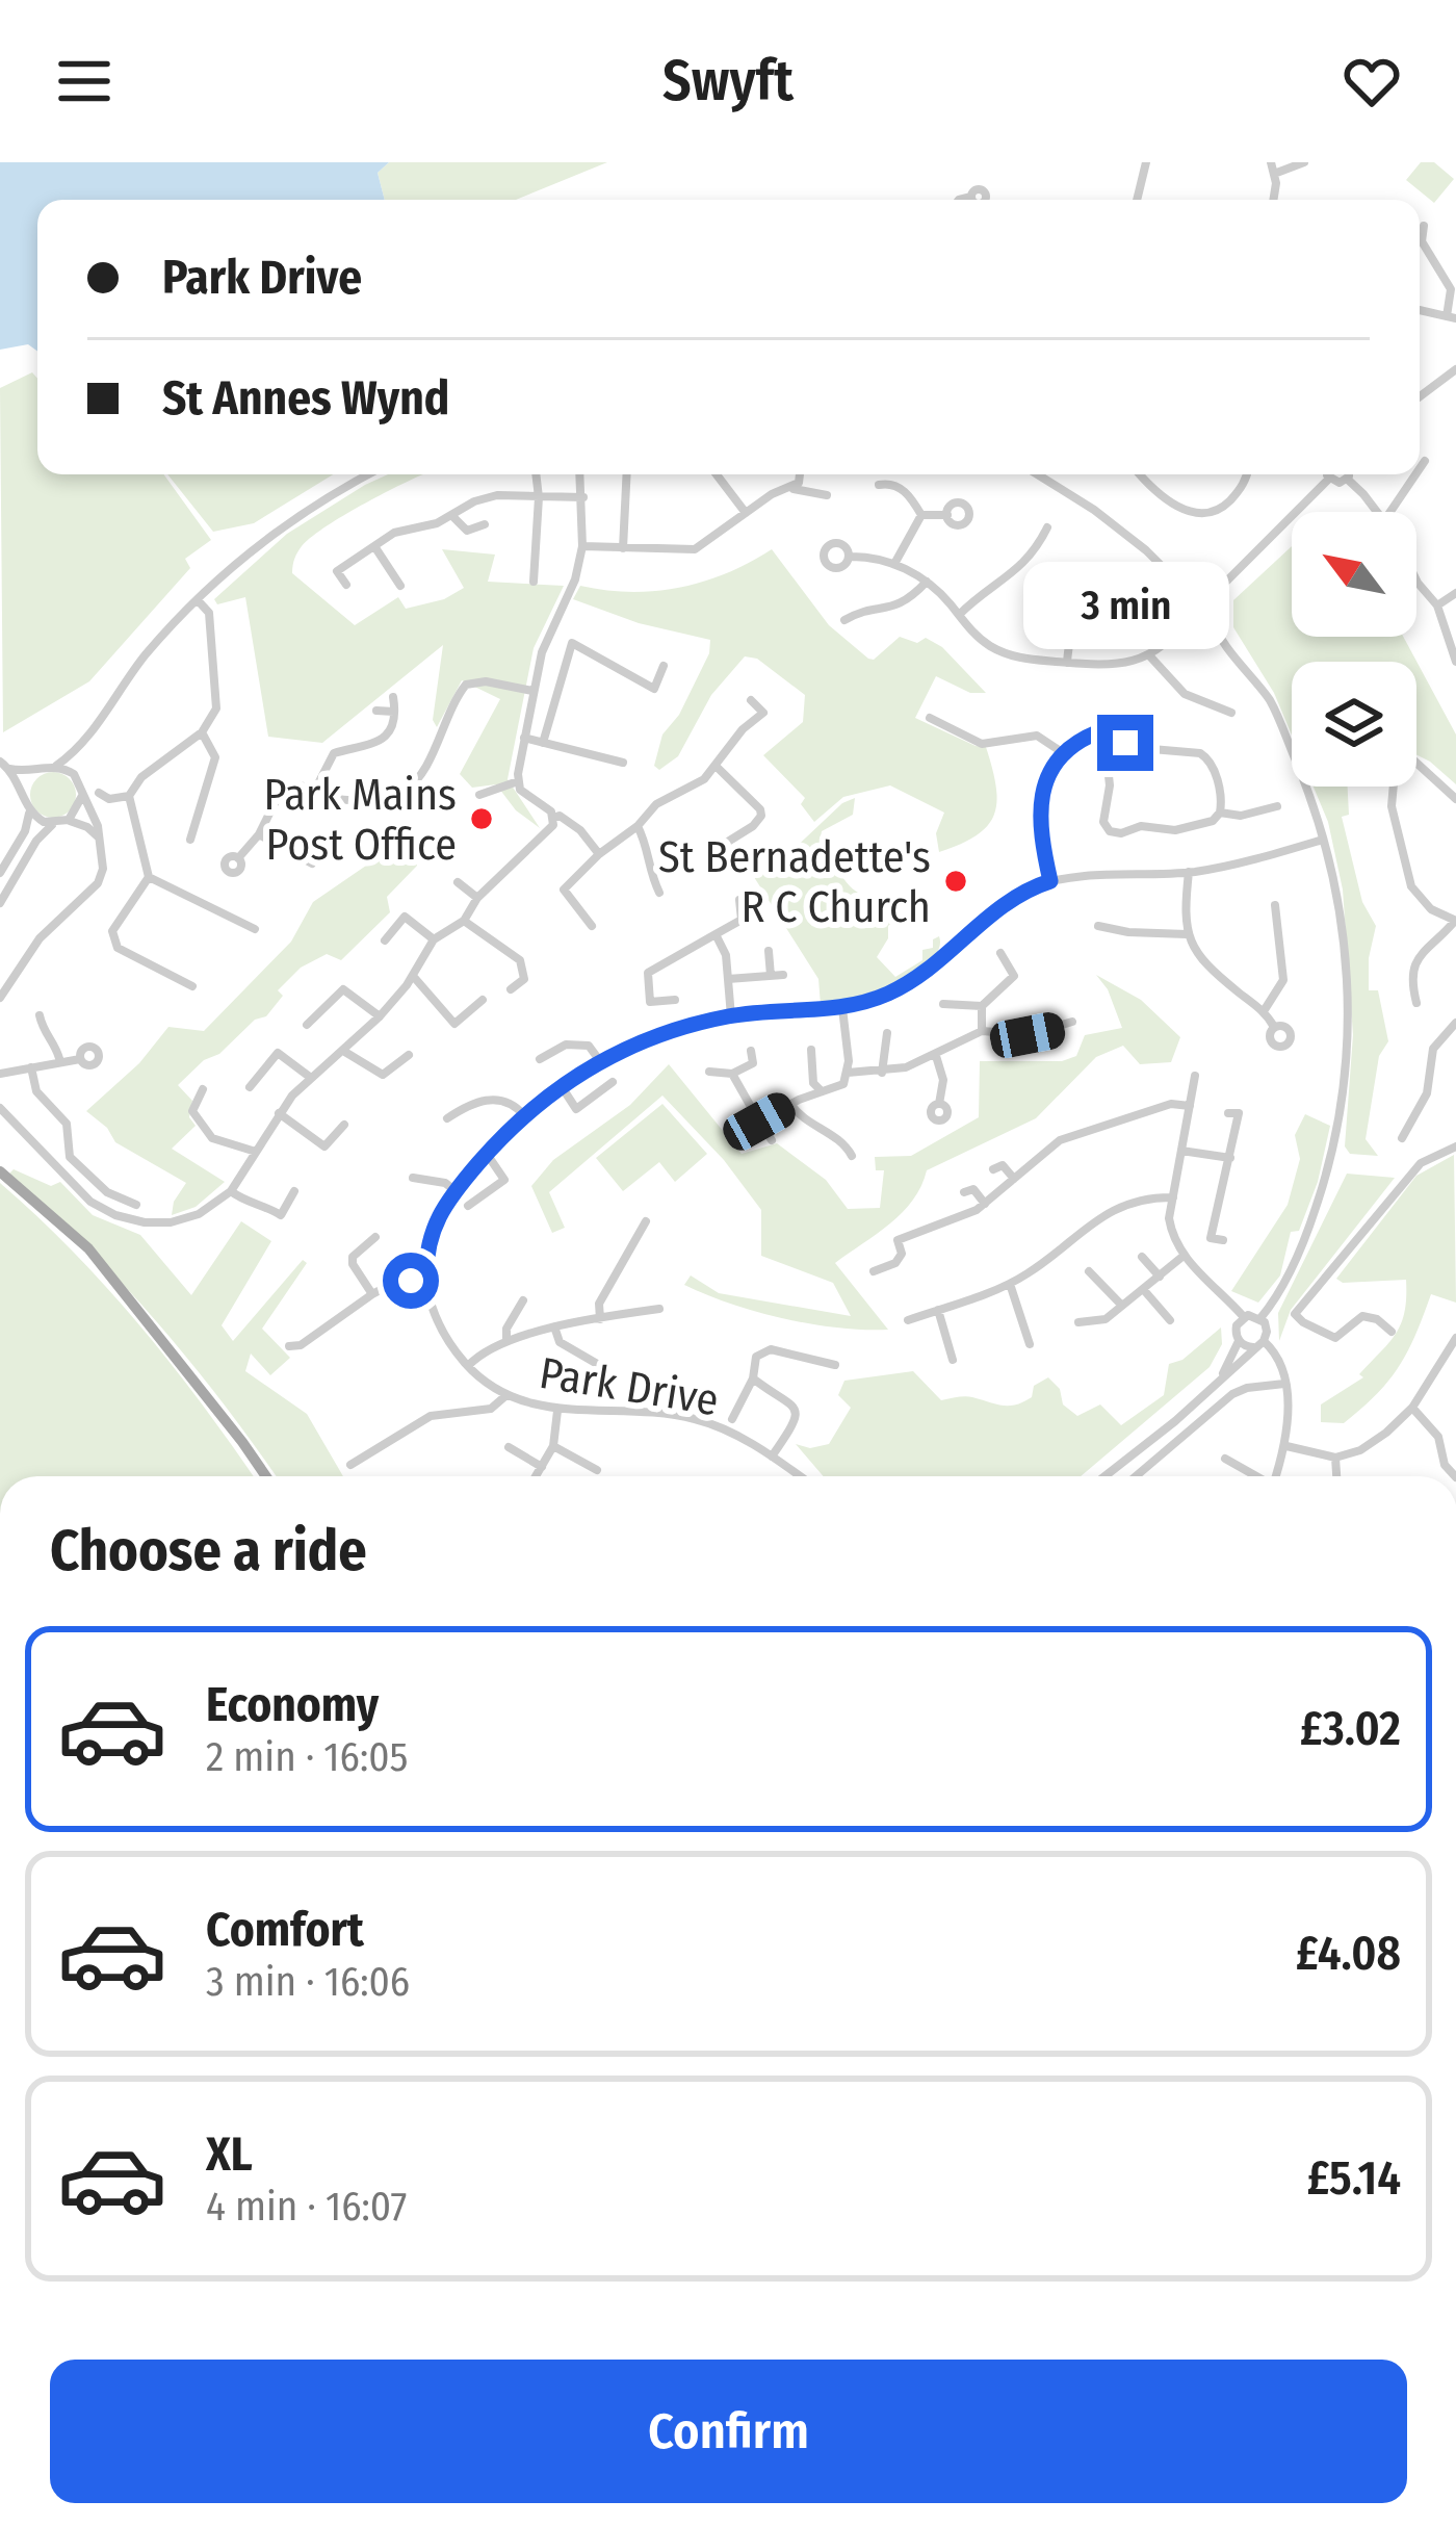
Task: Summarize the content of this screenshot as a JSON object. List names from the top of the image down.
{
  "streets": {
    "street": ["Park Drive"]
  },
  "places": ["Park Mains Post Office", "St Bernadette's R C Church"],
  "north": "top left",
  "page": {
    "header": "Swyft",
    "banner": ["Park Drive", "St Annes Wynd"],
    "bubble": "3 min",
    "heading": "Choose a ride",
    "list": [
      {
        "name": "Economy",
        "note": "2 min · 16:05",
        "value": "£3.02"
      },
      {
        "name": "Comfort",
        "note": "3 min · 16:06",
        "value": "£4.08"
      },
      {
        "name": "XL",
        "note": "4 min · 16:07",
        "value": "£5.14"
      }
    ],
    "buttons": "Confirm"
  }
}
